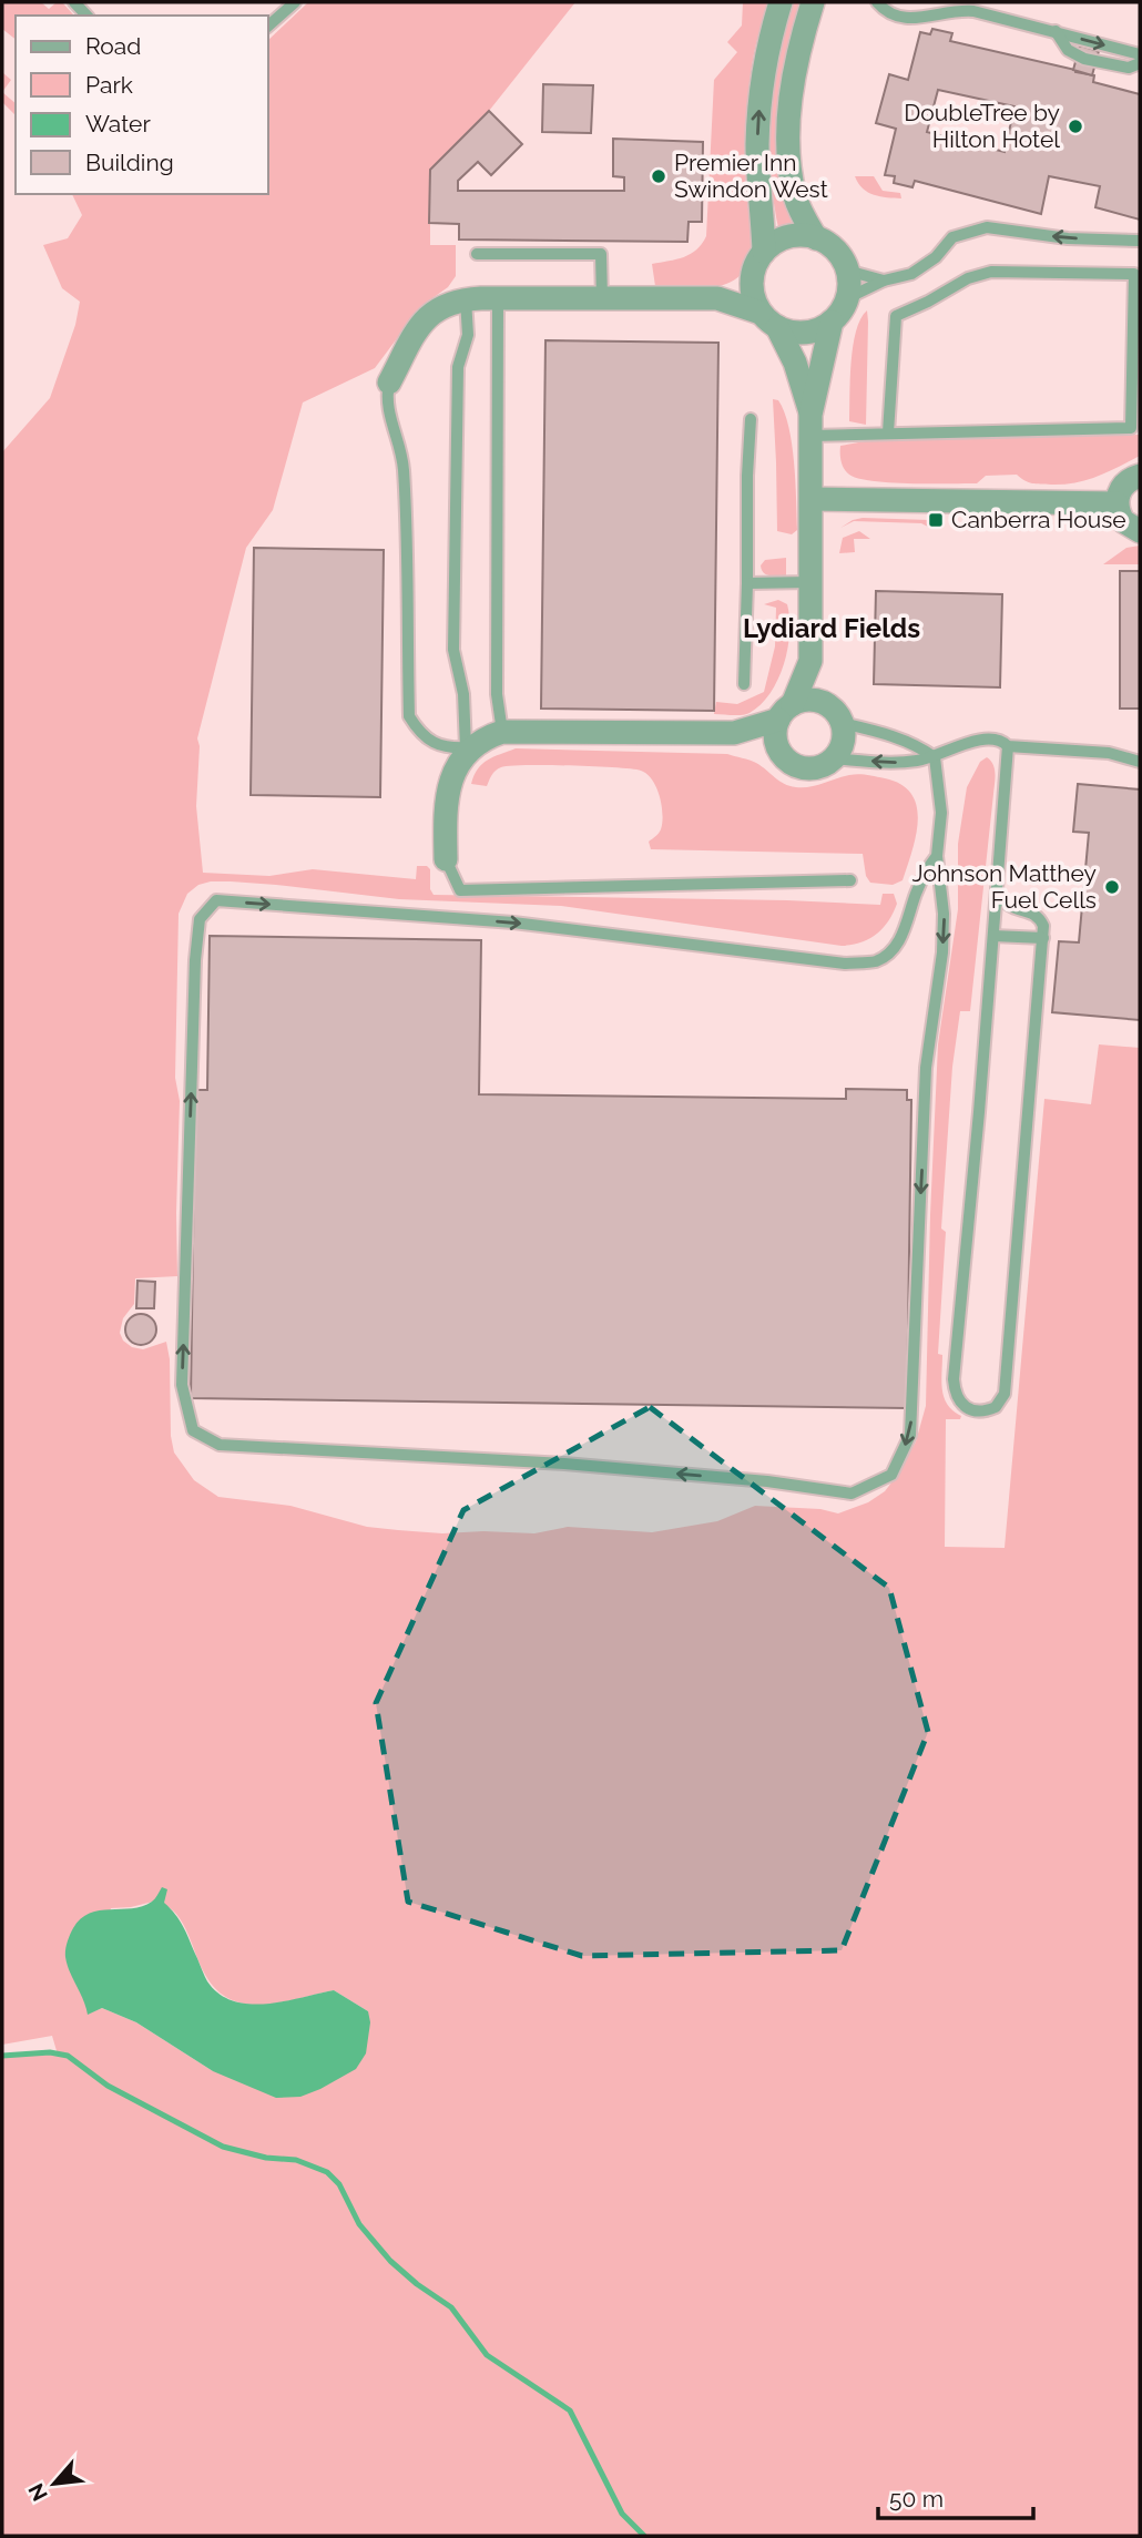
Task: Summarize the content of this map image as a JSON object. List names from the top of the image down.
{
  "districts": ["Lydiard Fields"],
  "places": {
    "other": ["DoubleTree by Hilton Hotel", "Premier Inn Swindon West", "Johnson Matthey Fuel Cells"],
    "transit": ["Canberra House"]
  },
  "legend": [
    "Road",
    "Park",
    "Water",
    "Building"
  ],
  "scale_bar": "50 m",
  "north": "bottom left"
}
